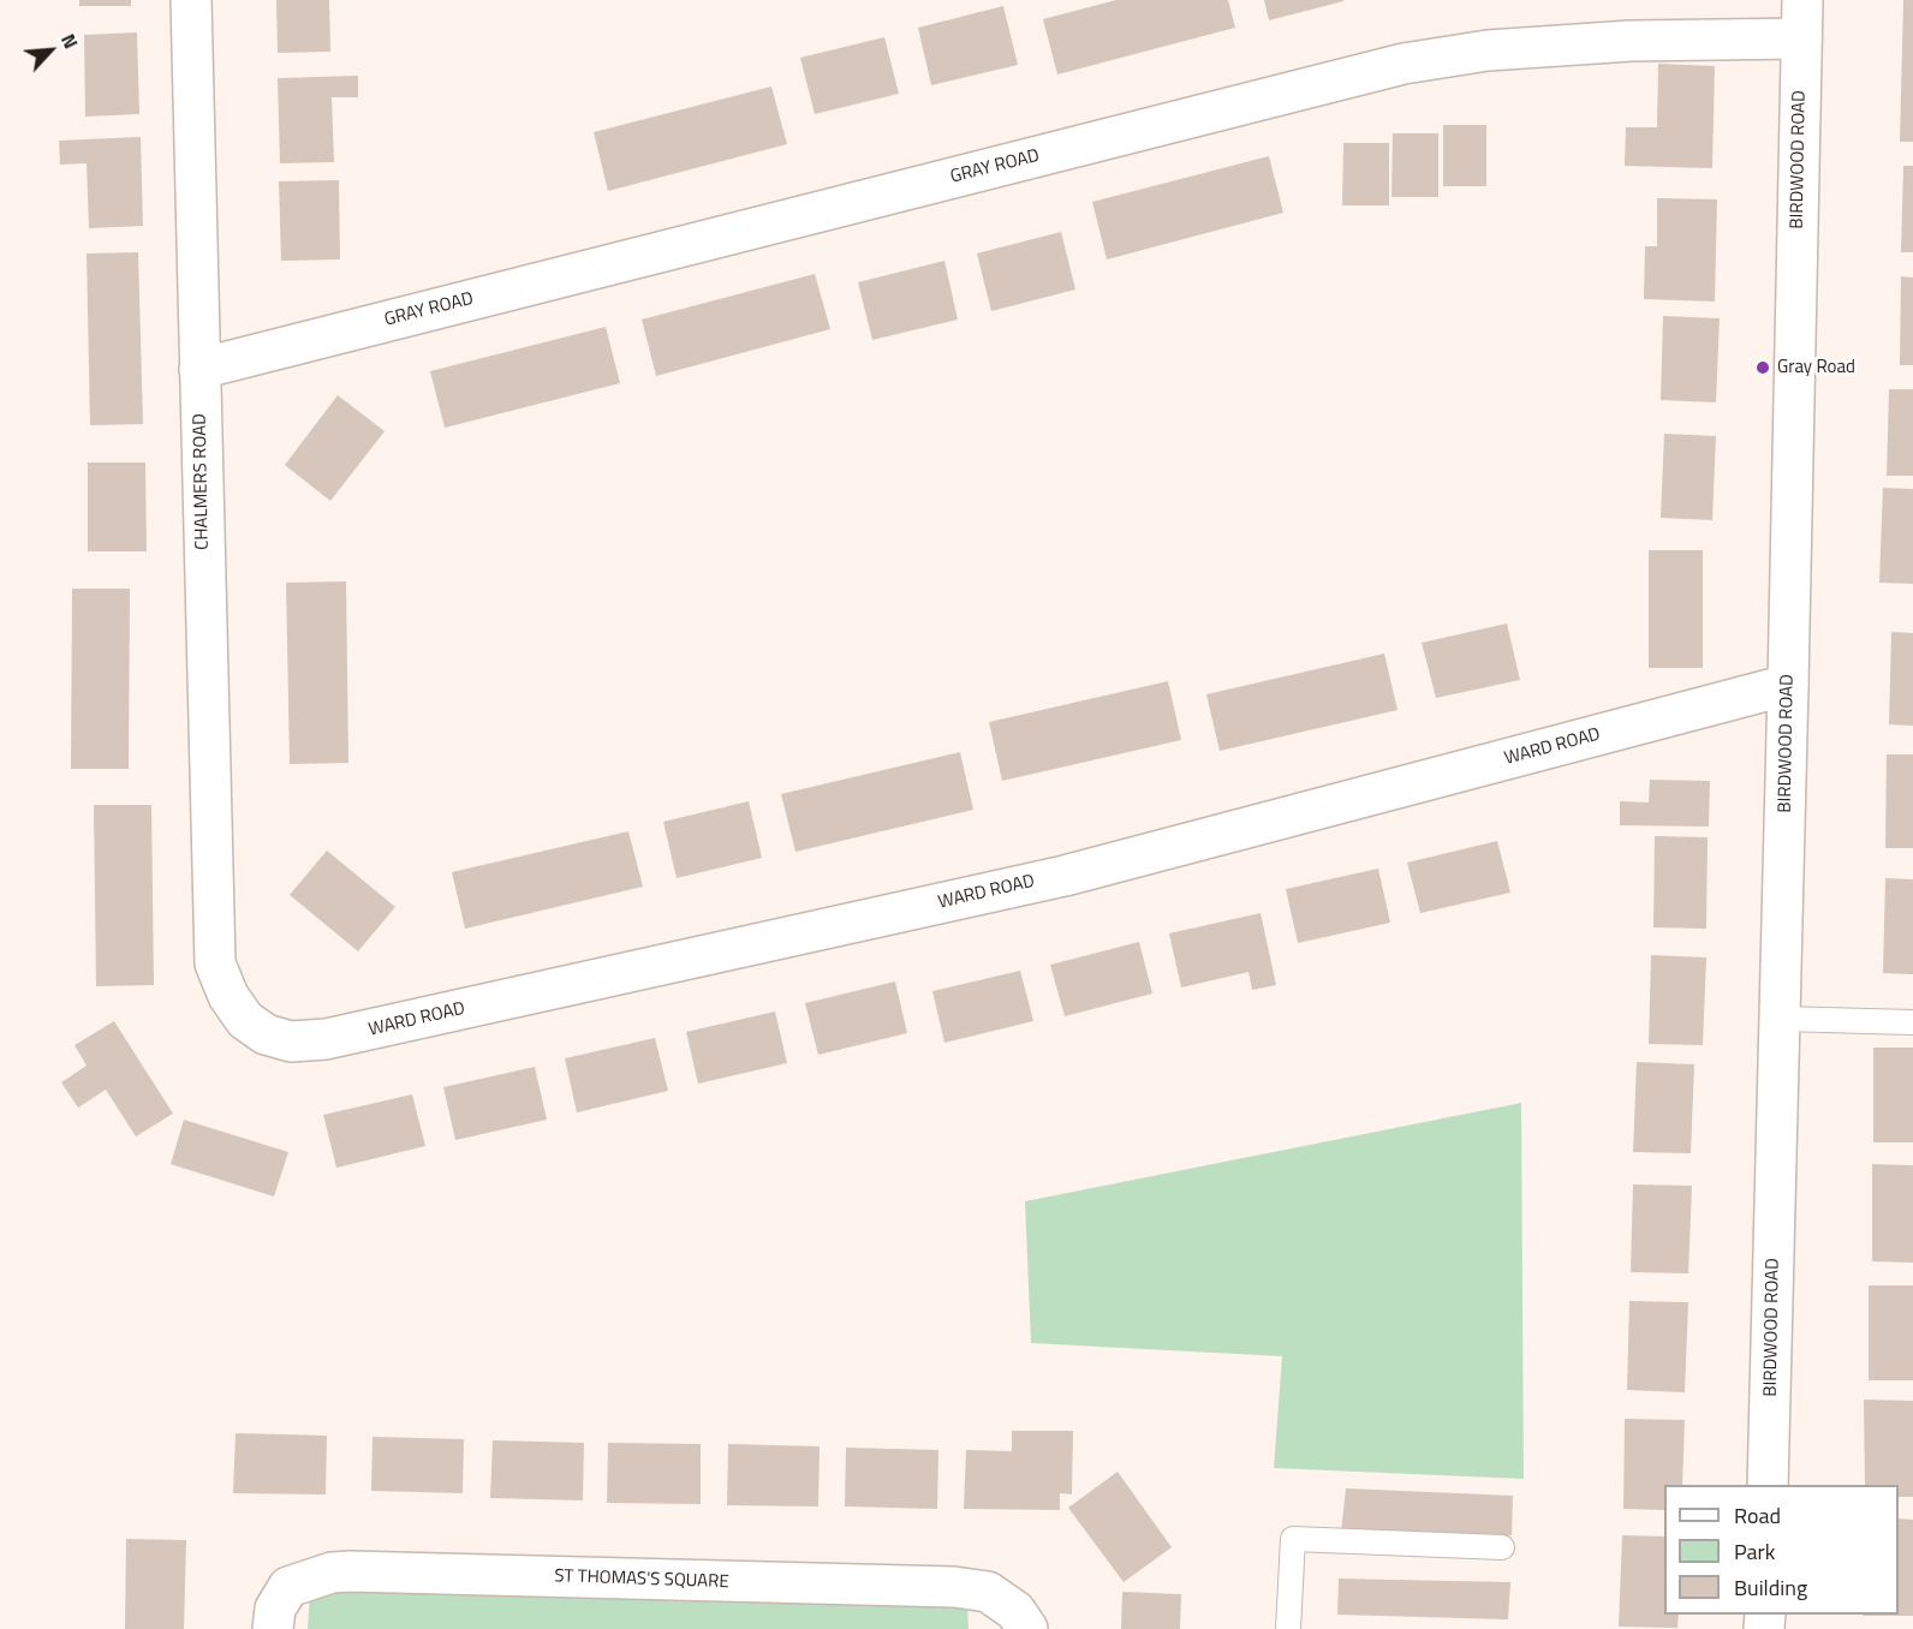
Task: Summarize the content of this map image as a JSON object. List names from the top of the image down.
{
  "streets": {
    "street": [
      "BIRDWOOD ROAD",
      "GRAY ROAD",
      "CHALMERS ROAD",
      "WARD ROAD",
      "ST THOMAS'S SQUARE"
    ]
  },
  "crossings": [
    ["BIRDWOOD ROAD", "GRAY ROAD"],
    ["BIRDWOOD ROAD", "WARD ROAD"],
    ["GRAY ROAD", "CHALMERS ROAD"],
    ["CHALMERS ROAD", "WARD ROAD"]
  ],
  "places": ["Gray Road"],
  "legend": ["Road", "Park", "Building"],
  "north": "top right"
}
